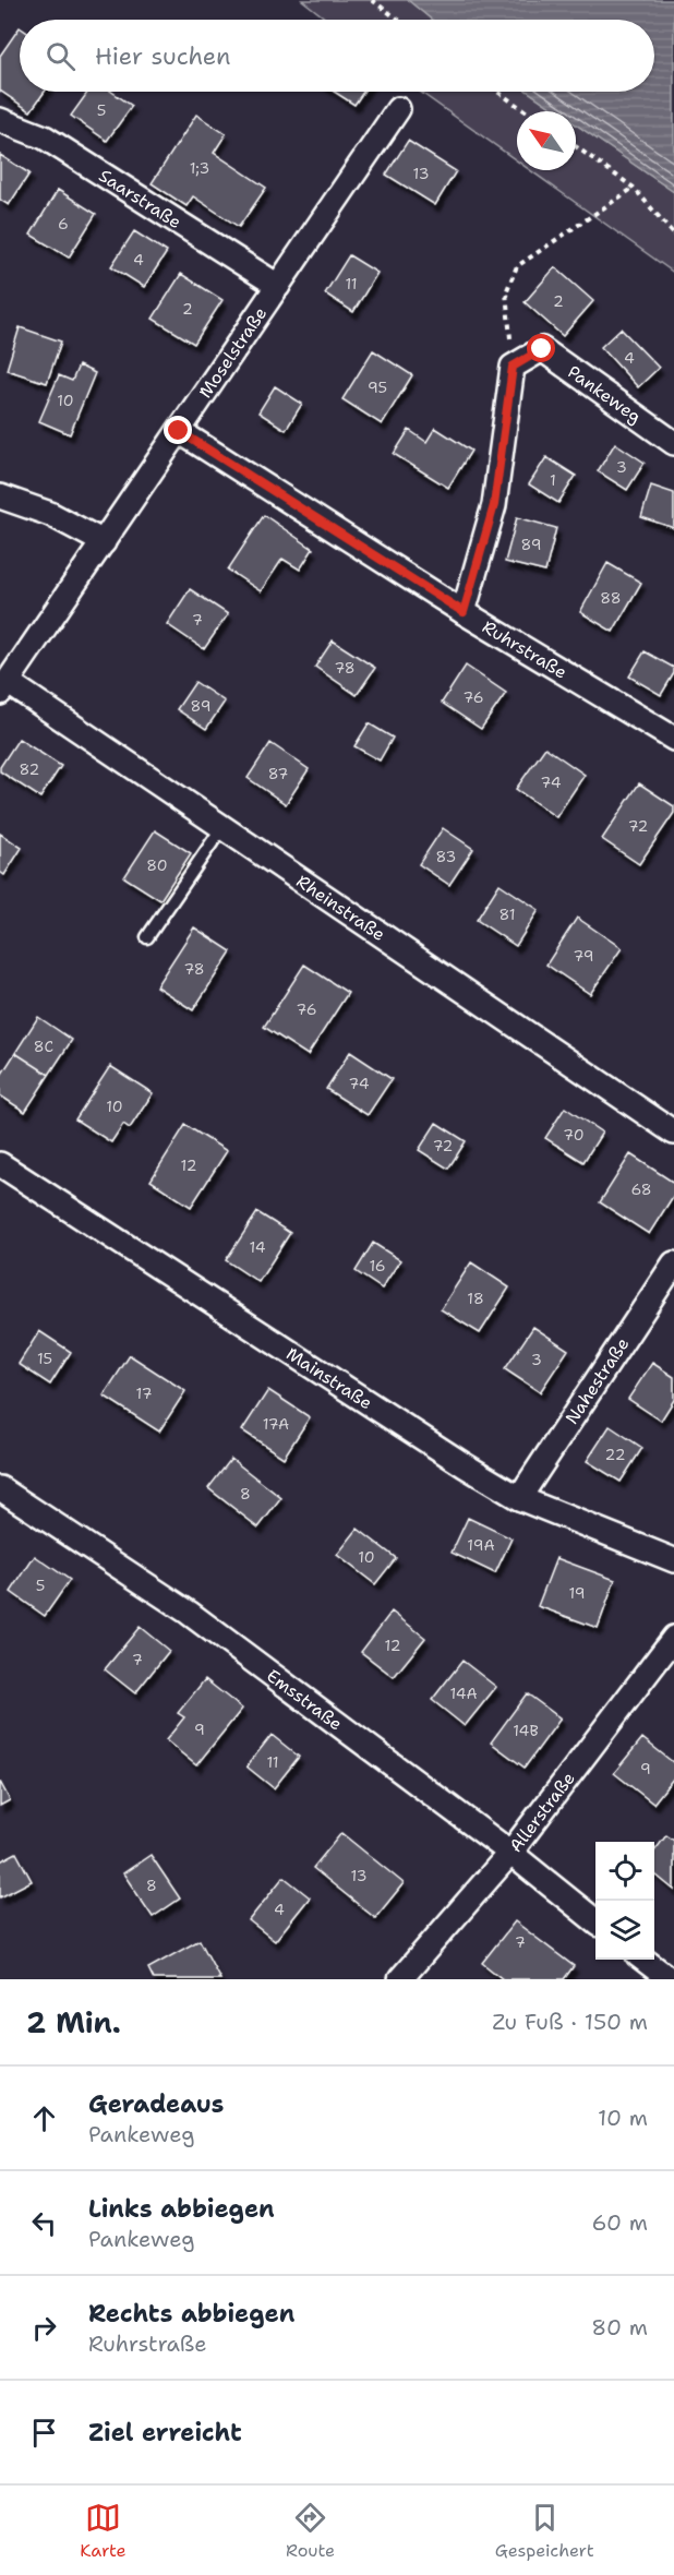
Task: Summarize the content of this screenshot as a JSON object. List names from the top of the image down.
{
  "streets": {
    "street": [
      "Saarstraße",
      "Moselstraße",
      "Pankeweg",
      "Ruhrstraße",
      "Rheinstraße",
      "Mainstraße",
      "Nahestraße",
      "Emsstraße",
      "Allerstraße"
    ]
  },
  "crossings": [
    ["Saarstraße", "Moselstraße"],
    ["Moselstraße", "Ruhrstraße"],
    ["Moselstraße", "Rheinstraße"],
    ["Mainstraße", "Nahestraße"],
    ["Emsstraße", "Allerstraße"]
  ],
  "house_numbers": [
    "5",
    "1;3",
    "13",
    "6",
    "4",
    "11",
    "2",
    "2",
    "4",
    "95",
    "10",
    "3",
    "1",
    "89",
    "88",
    "7",
    "78",
    "76",
    "89",
    "82",
    "87",
    "74",
    "72",
    "83",
    "80",
    "81",
    "79",
    "78",
    "76",
    "8C",
    "74",
    "10",
    "70",
    "72",
    "12",
    "68",
    "14",
    "16",
    "18",
    "15",
    "3",
    "17",
    "17A",
    "22",
    "8",
    "19A",
    "10",
    "5",
    "19",
    "12",
    "7",
    "14A",
    "9",
    "14B",
    "11",
    "9",
    "13",
    "8",
    "4",
    "7"
  ],
  "north": "top left",
  "page": {
    "search": "Hier suchen",
    "heading": ["2 Min.", "Zu Fuß · 150 m"],
    "list": [
      ["Geradeaus", "Pankeweg", "10 m"],
      ["Links abbiegen", "Pankeweg", "60 m"],
      ["Rechts abbiegen", "Ruhrstraße", "80 m"],
      "Ziel erreicht"
    ],
    "nav": ["Karte", "Route", "Gespeichert"]
  }
}
